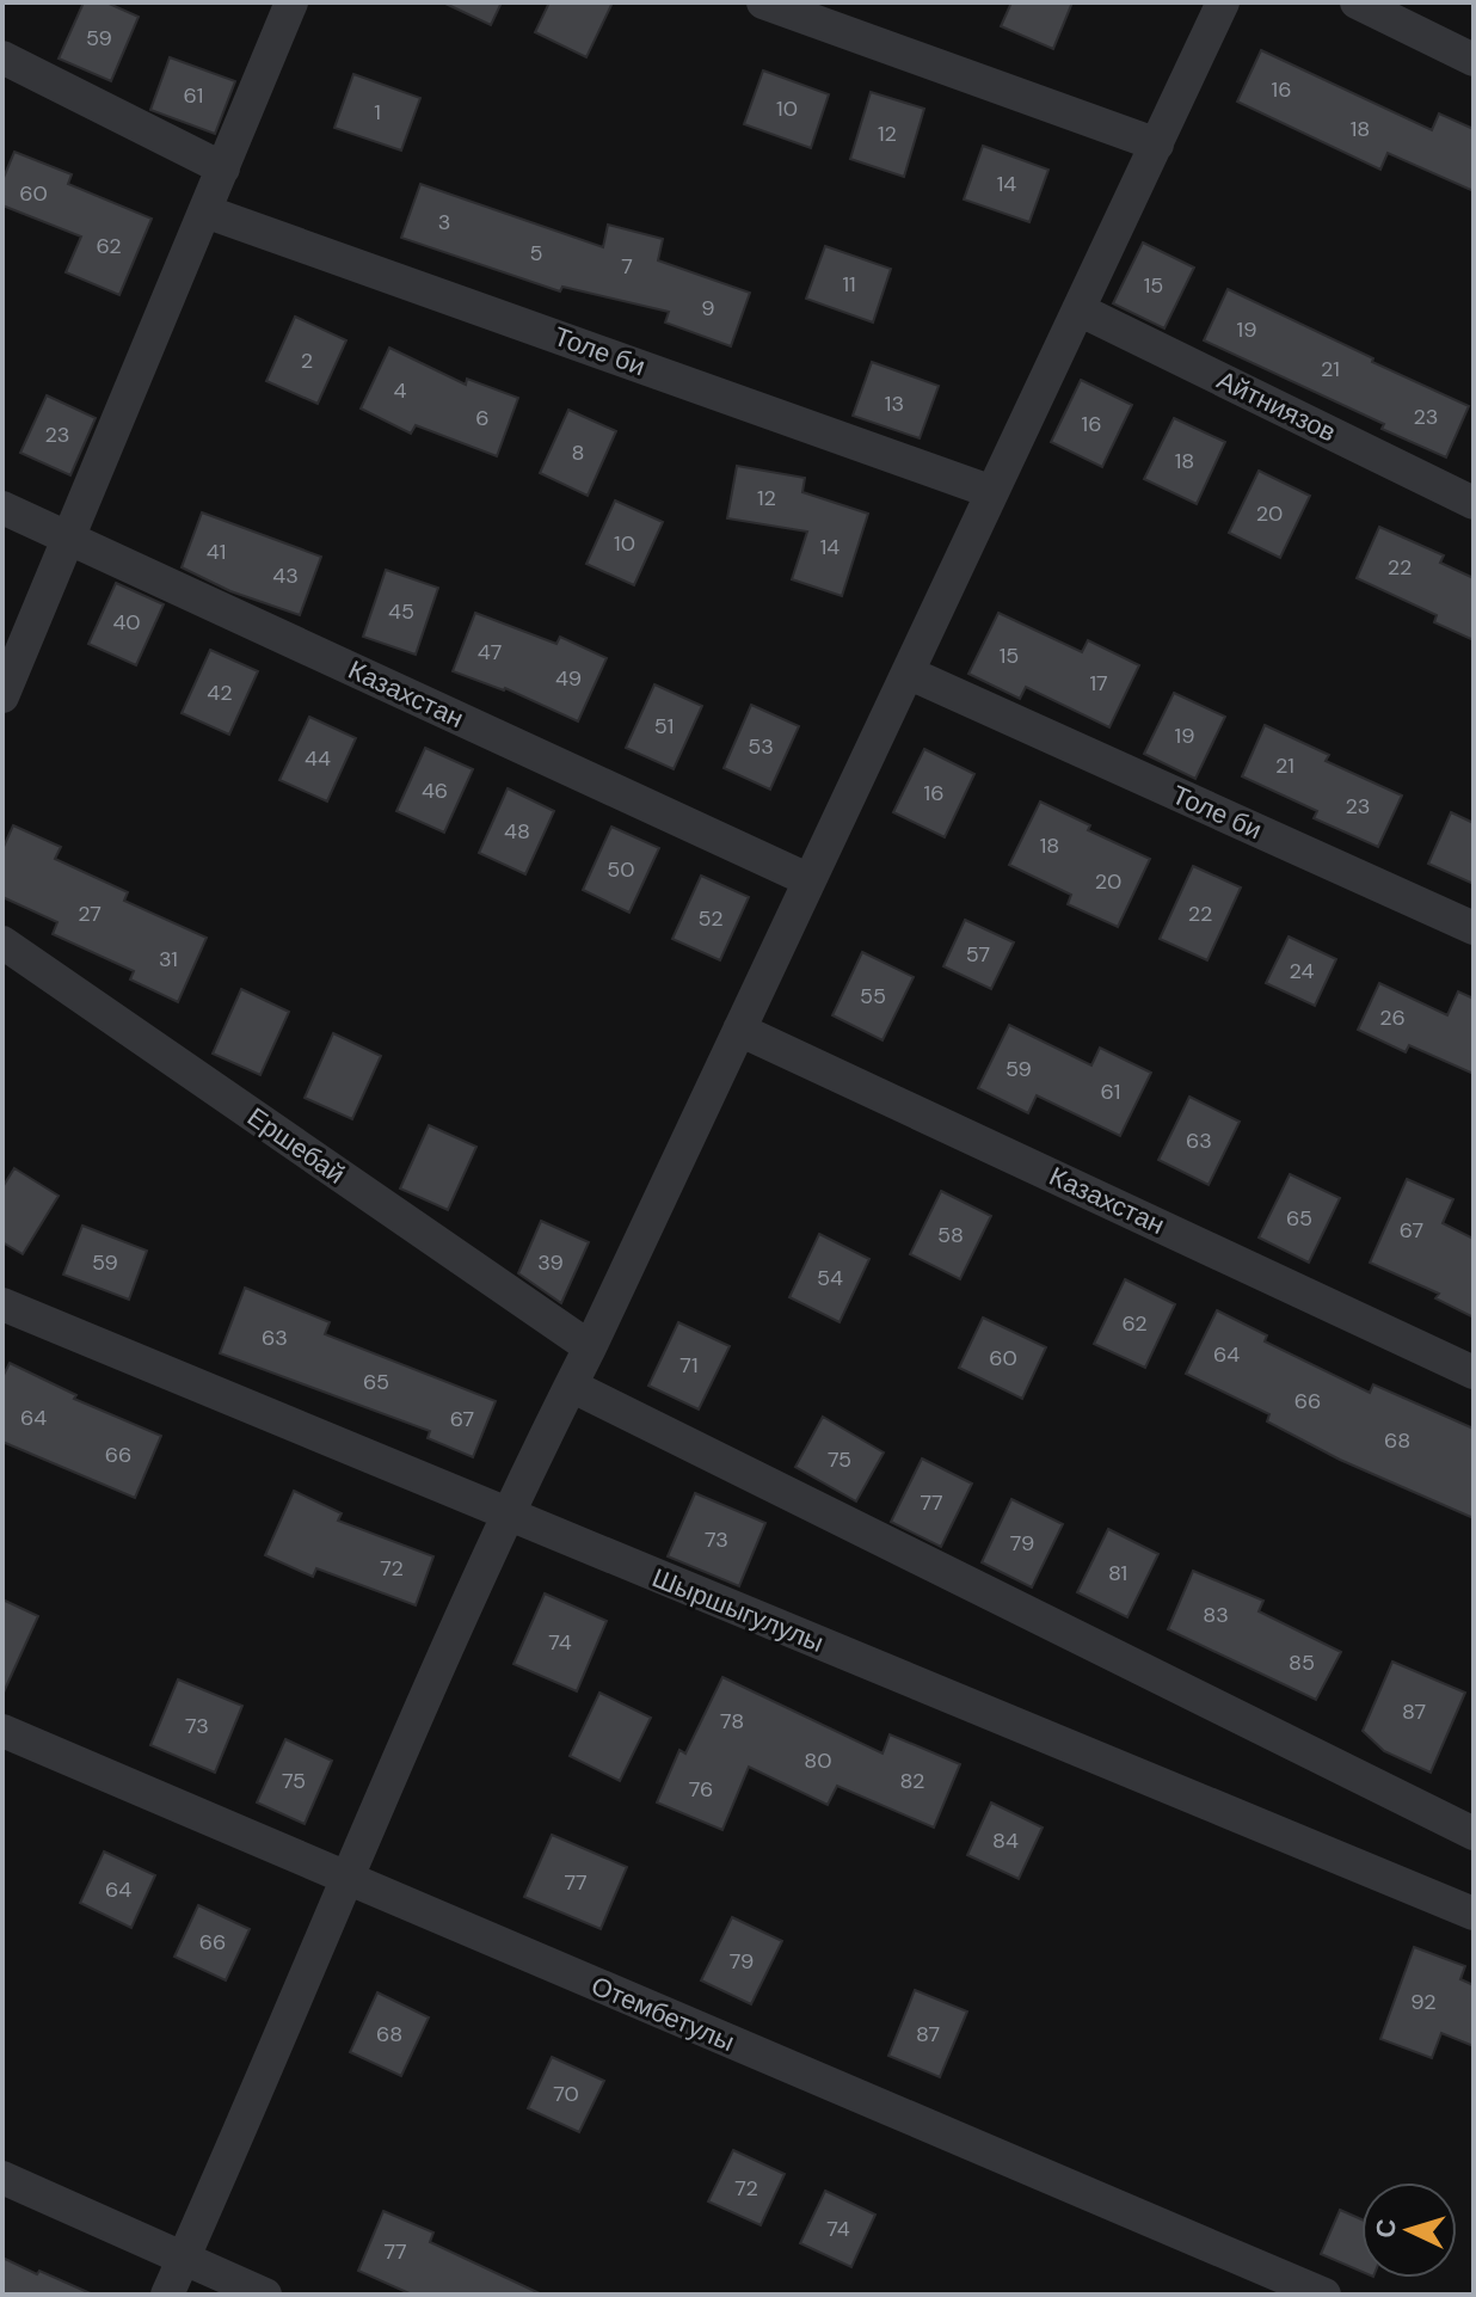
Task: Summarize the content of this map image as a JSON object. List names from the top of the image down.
{
  "streets": {
    "street": [
      "Толе би",
      "Айтниязов",
      "Казахстан",
      "Ершебай",
      "Шыршыгулулы",
      "Отембетулы"
    ]
  },
  "house_numbers": [
    "59",
    "16",
    "61",
    "10",
    "1",
    "18",
    "12",
    "14",
    "60",
    "3",
    "62",
    "5",
    "7",
    "11",
    "15",
    "9",
    "19",
    "2",
    "21",
    "4",
    "13",
    "23",
    "6",
    "16",
    "23",
    "8",
    "18",
    "12",
    "20",
    "10",
    "14",
    "41",
    "22",
    "43",
    "45",
    "40",
    "47",
    "15",
    "49",
    "17",
    "42",
    "51",
    "19",
    "53",
    "44",
    "21",
    "46",
    "16",
    "23",
    "48",
    "18",
    "50",
    "20",
    "27",
    "22",
    "52",
    "57",
    "31",
    "24",
    "55",
    "26",
    "59",
    "61",
    "63",
    "65",
    "67",
    "58",
    "59",
    "39",
    "54",
    "62",
    "63",
    "64",
    "60",
    "71",
    "65",
    "66",
    "64",
    "67",
    "68",
    "66",
    "75",
    "77",
    "73",
    "79",
    "72",
    "81",
    "83",
    "74",
    "85",
    "87",
    "78",
    "73",
    "80",
    "75",
    "82",
    "76",
    "84",
    "77",
    "64",
    "66",
    "79",
    "92",
    "68",
    "87",
    "70",
    "72",
    "74",
    "77"
  ],
  "north": "left"
}
